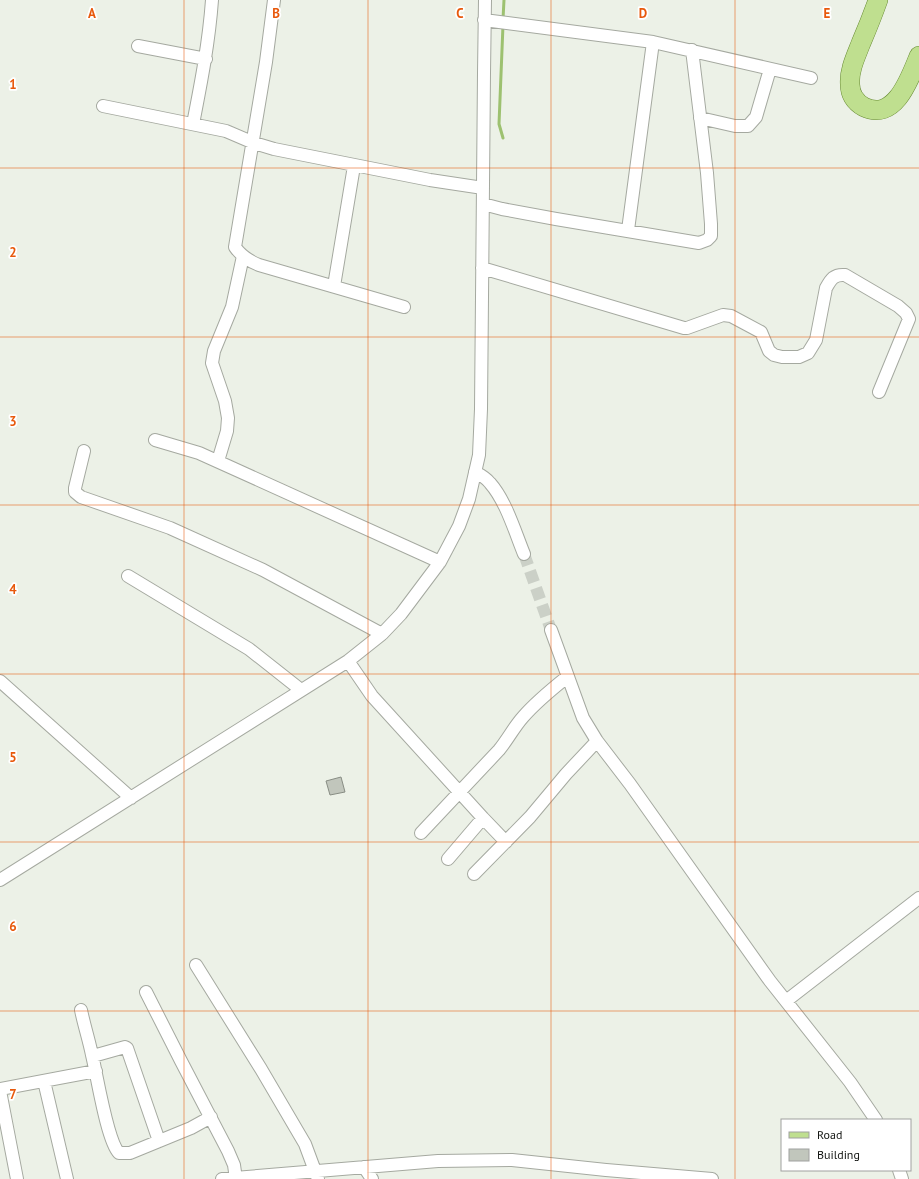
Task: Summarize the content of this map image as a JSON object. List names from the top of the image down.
{
  "legend": ["Road", "Building"],
  "grid": {
    "columns": [
      "A",
      "B",
      "C",
      "D",
      "E"
    ],
    "rows": [
      "1",
      "2",
      "3",
      "4",
      "5",
      "6",
      "7"
    ]
  }
}
